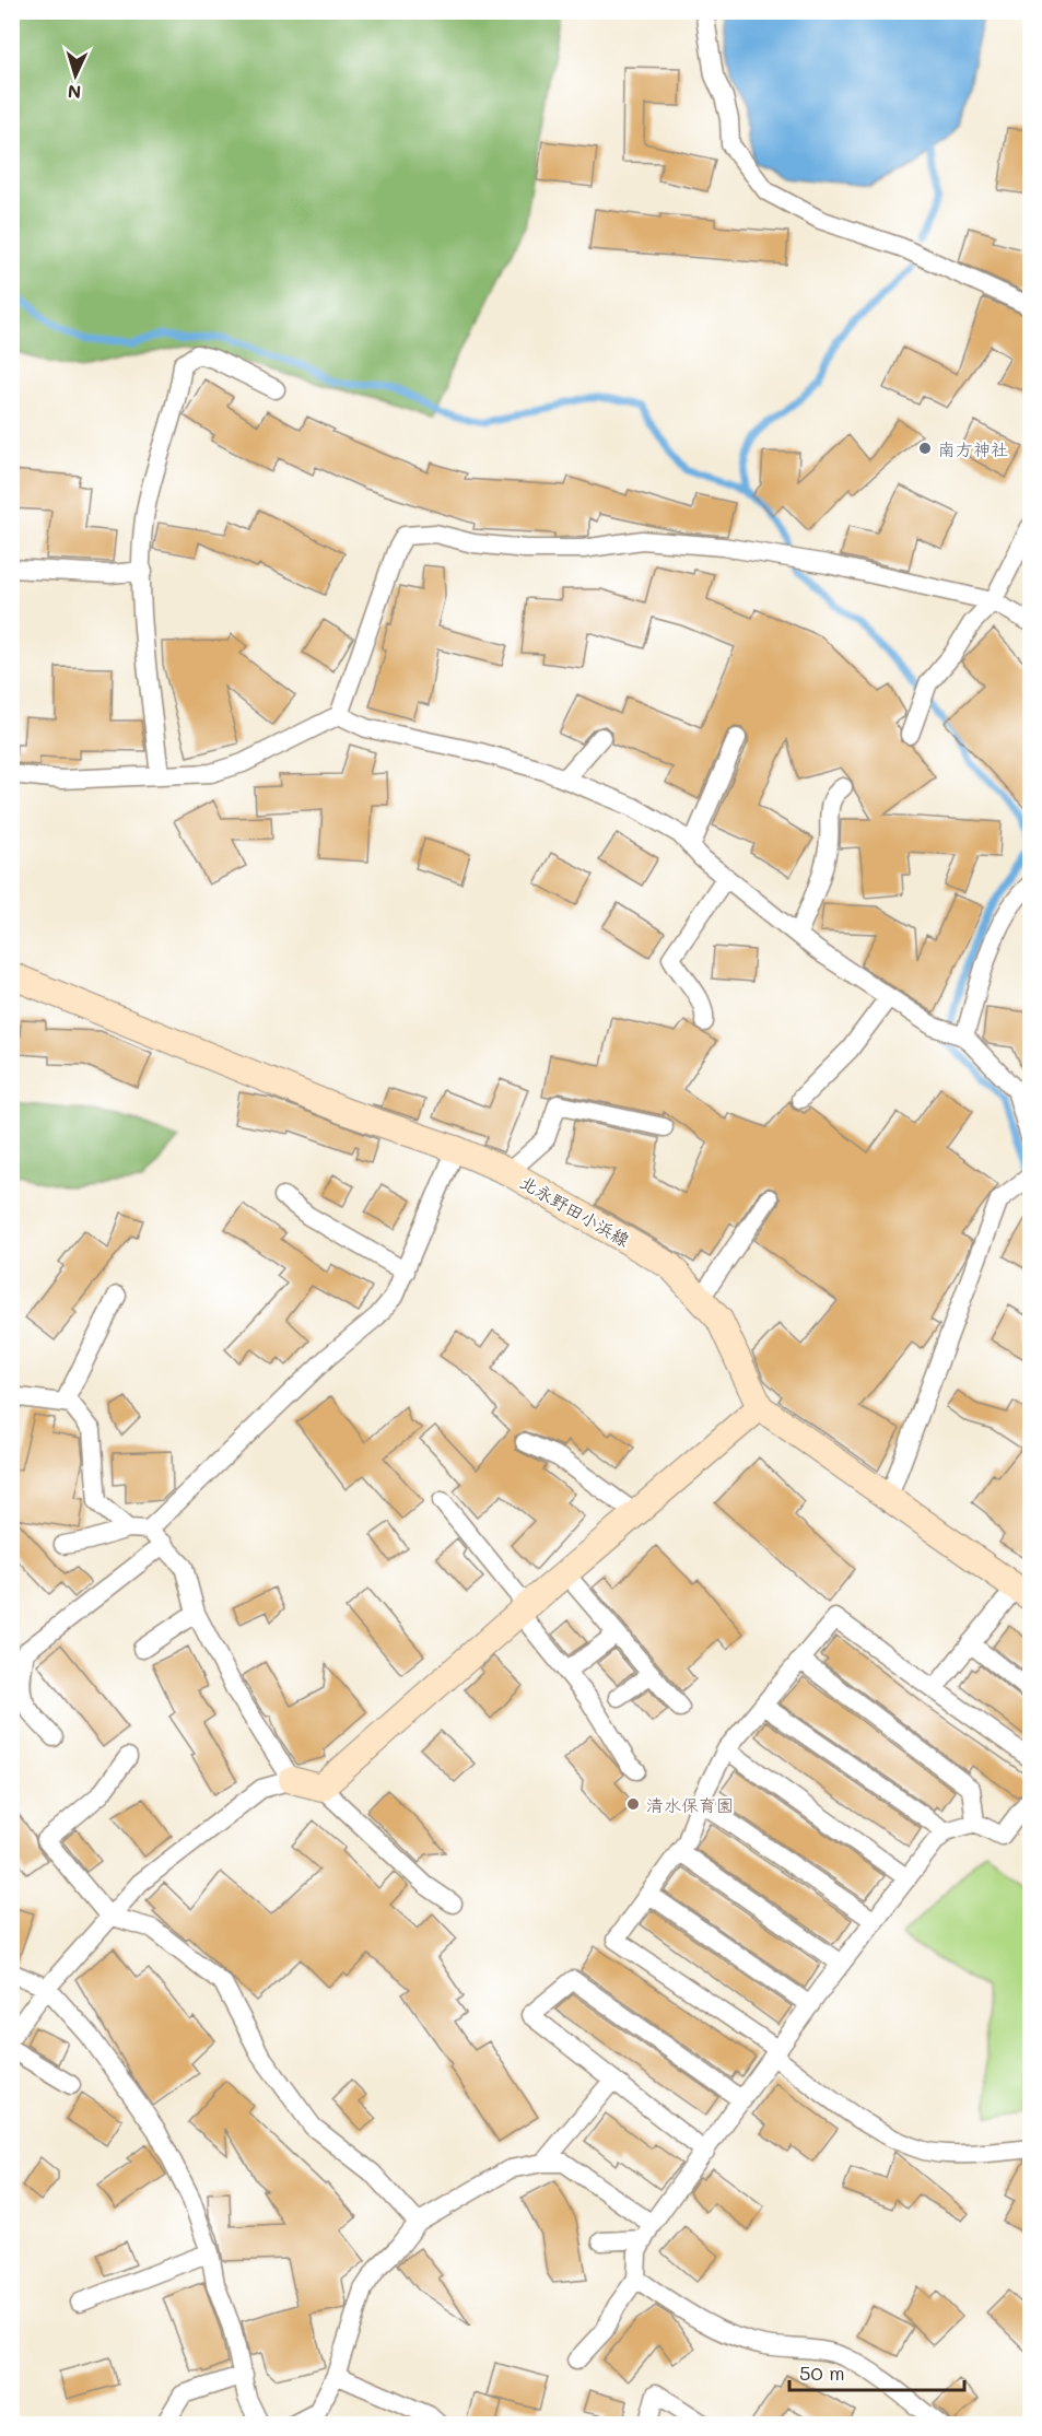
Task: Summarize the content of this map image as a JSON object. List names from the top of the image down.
{
  "streets": {
    "main road": ["北永野田小浜線"]
  },
  "places": ["南方神社", "清水保育園"],
  "scale_bar": "50 m",
  "north": "bottom"
}
